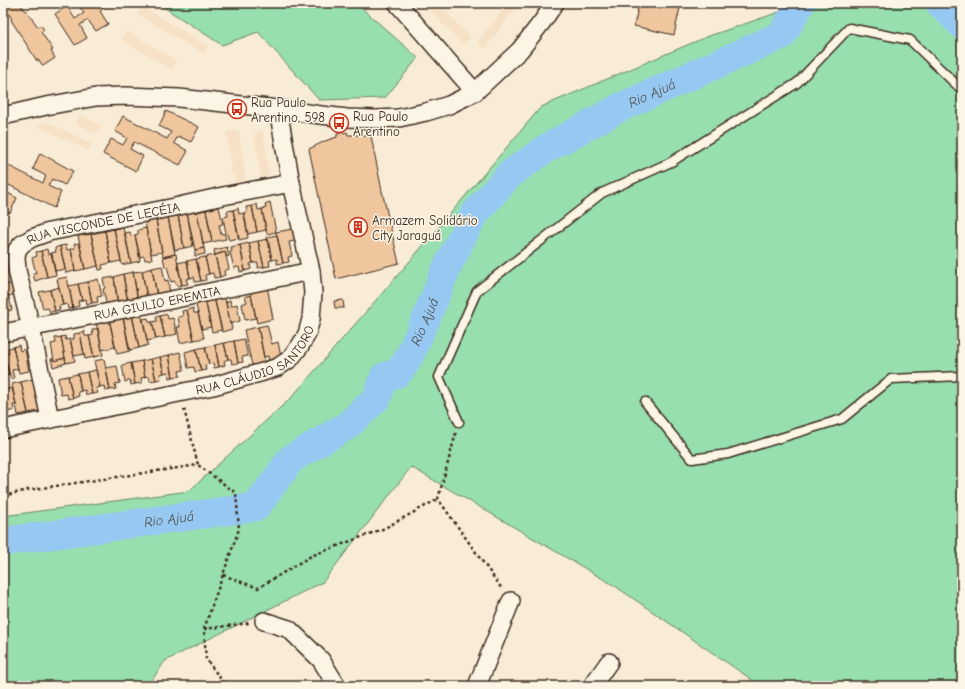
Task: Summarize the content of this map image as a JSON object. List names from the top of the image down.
{
  "streets": {
    "street": ["RUA VISCONDE DE LECÉIA", "RUA GIULIO EREMITA", "RUA CLÁUDIO SANTORO"]
  },
  "crossings": [
    ["RUA VISCONDE DE LECÉIA", "RUA GIULIO EREMITA"],
    ["RUA VISCONDE DE LECÉIA", "RUA CLÁUDIO SANTORO"],
    ["RUA GIULIO EREMITA", "RUA CLÁUDIO SANTORO"]
  ],
  "water": ["Rio Ajuá"],
  "places": {
    "bus stop": ["Rua Paulo Arentino, 598", "Rua Paulo Arentino"],
    "building": ["Armazem Solidário City Jaraguá"]
  }
}
